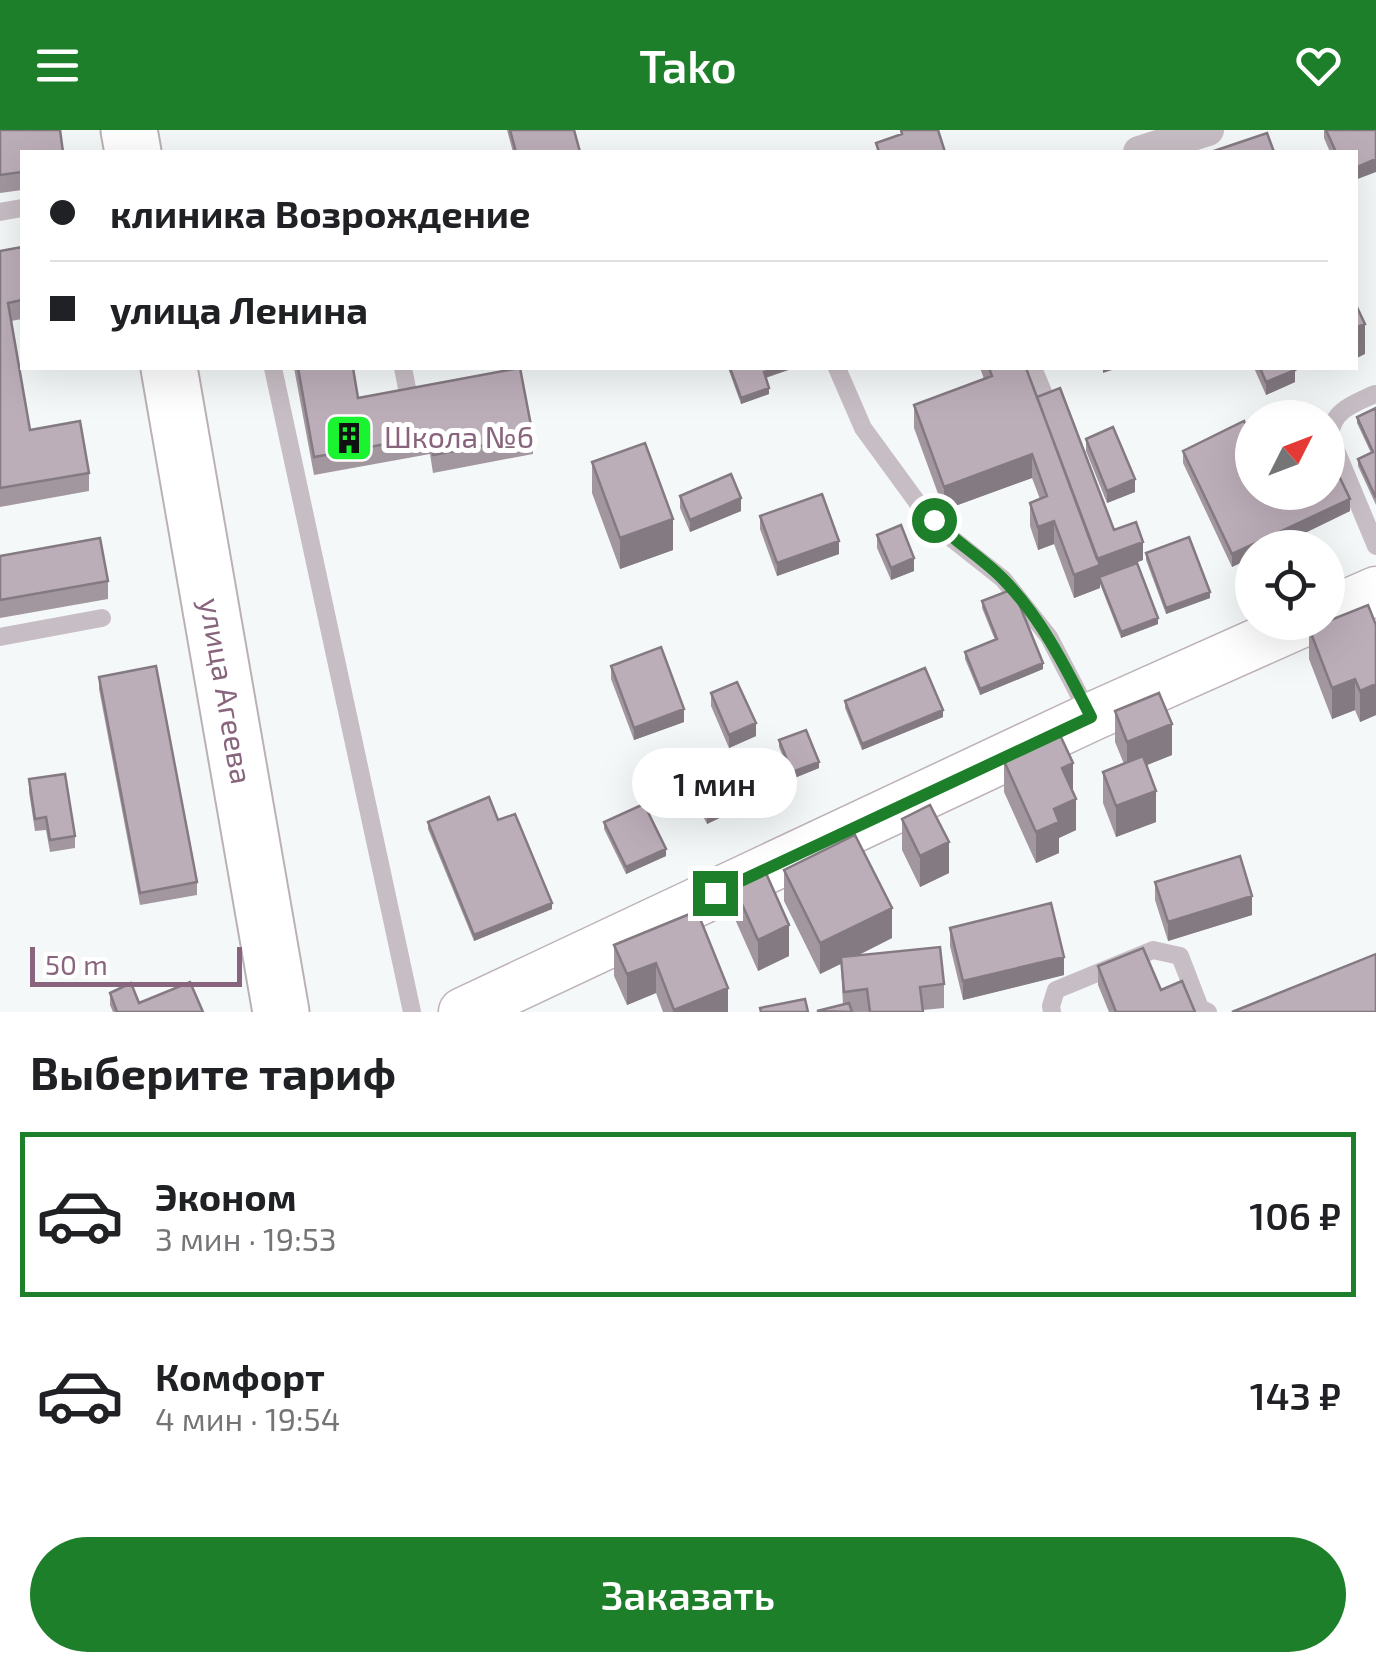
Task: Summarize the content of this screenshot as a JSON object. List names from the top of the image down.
{
  "streets": {
    "highway": ["улица Агеева"]
  },
  "places": {
    "building": ["Школа №6"]
  },
  "scale_bar": "50 m",
  "north": "top right",
  "page": {
    "header": "Tako",
    "banner": ["клиника Возрождение", "улица Ленина"],
    "bubble": "1 мин",
    "scale": "50 m",
    "heading": "Выберите тариф",
    "list": [
      {
        "name": "Эконом",
        "note": "3 мин · 19:53",
        "value": "106 ₽"
      },
      {
        "name": "Комфорт",
        "note": "4 мин · 19:54",
        "value": "143 ₽"
      }
    ],
    "buttons": "Заказать"
  }
}
